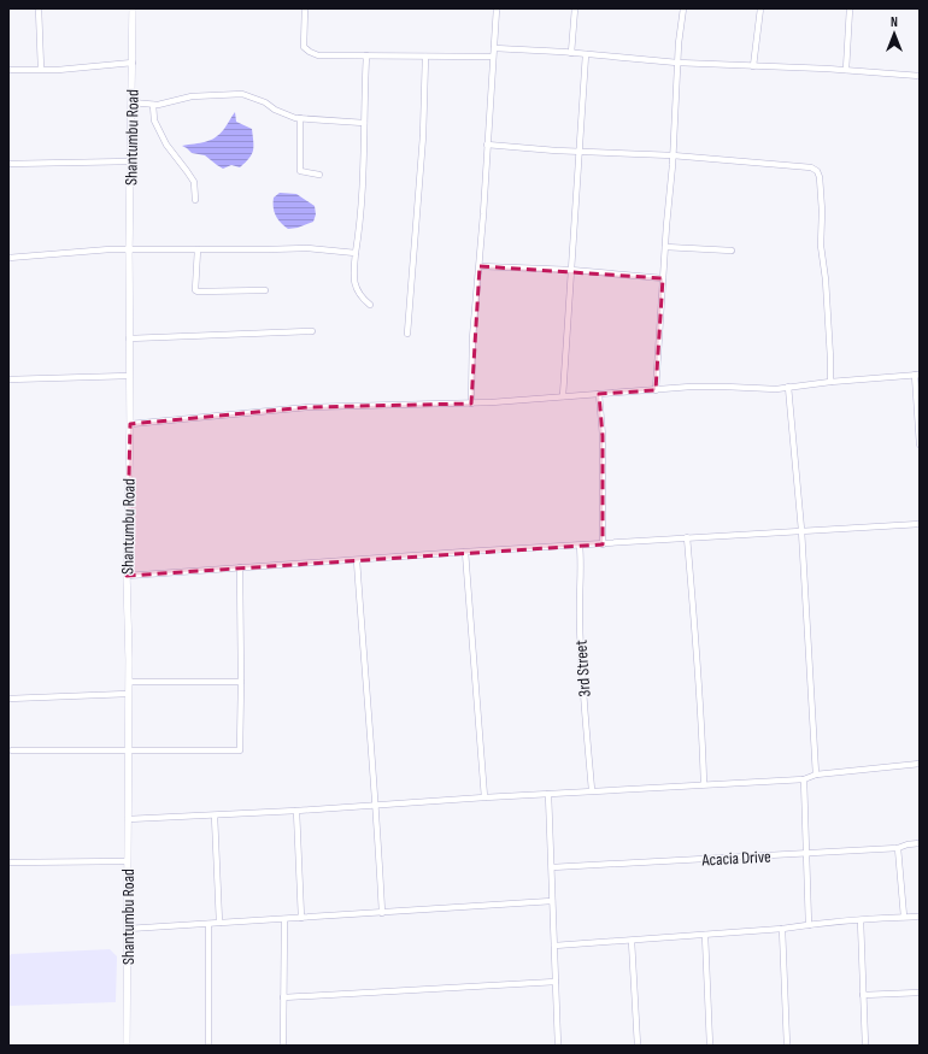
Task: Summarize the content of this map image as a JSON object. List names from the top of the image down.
{
  "streets": {
    "street": ["Shantumbu Road", "3rd Street", "Acacia Drive"]
  },
  "north": "top"
}
